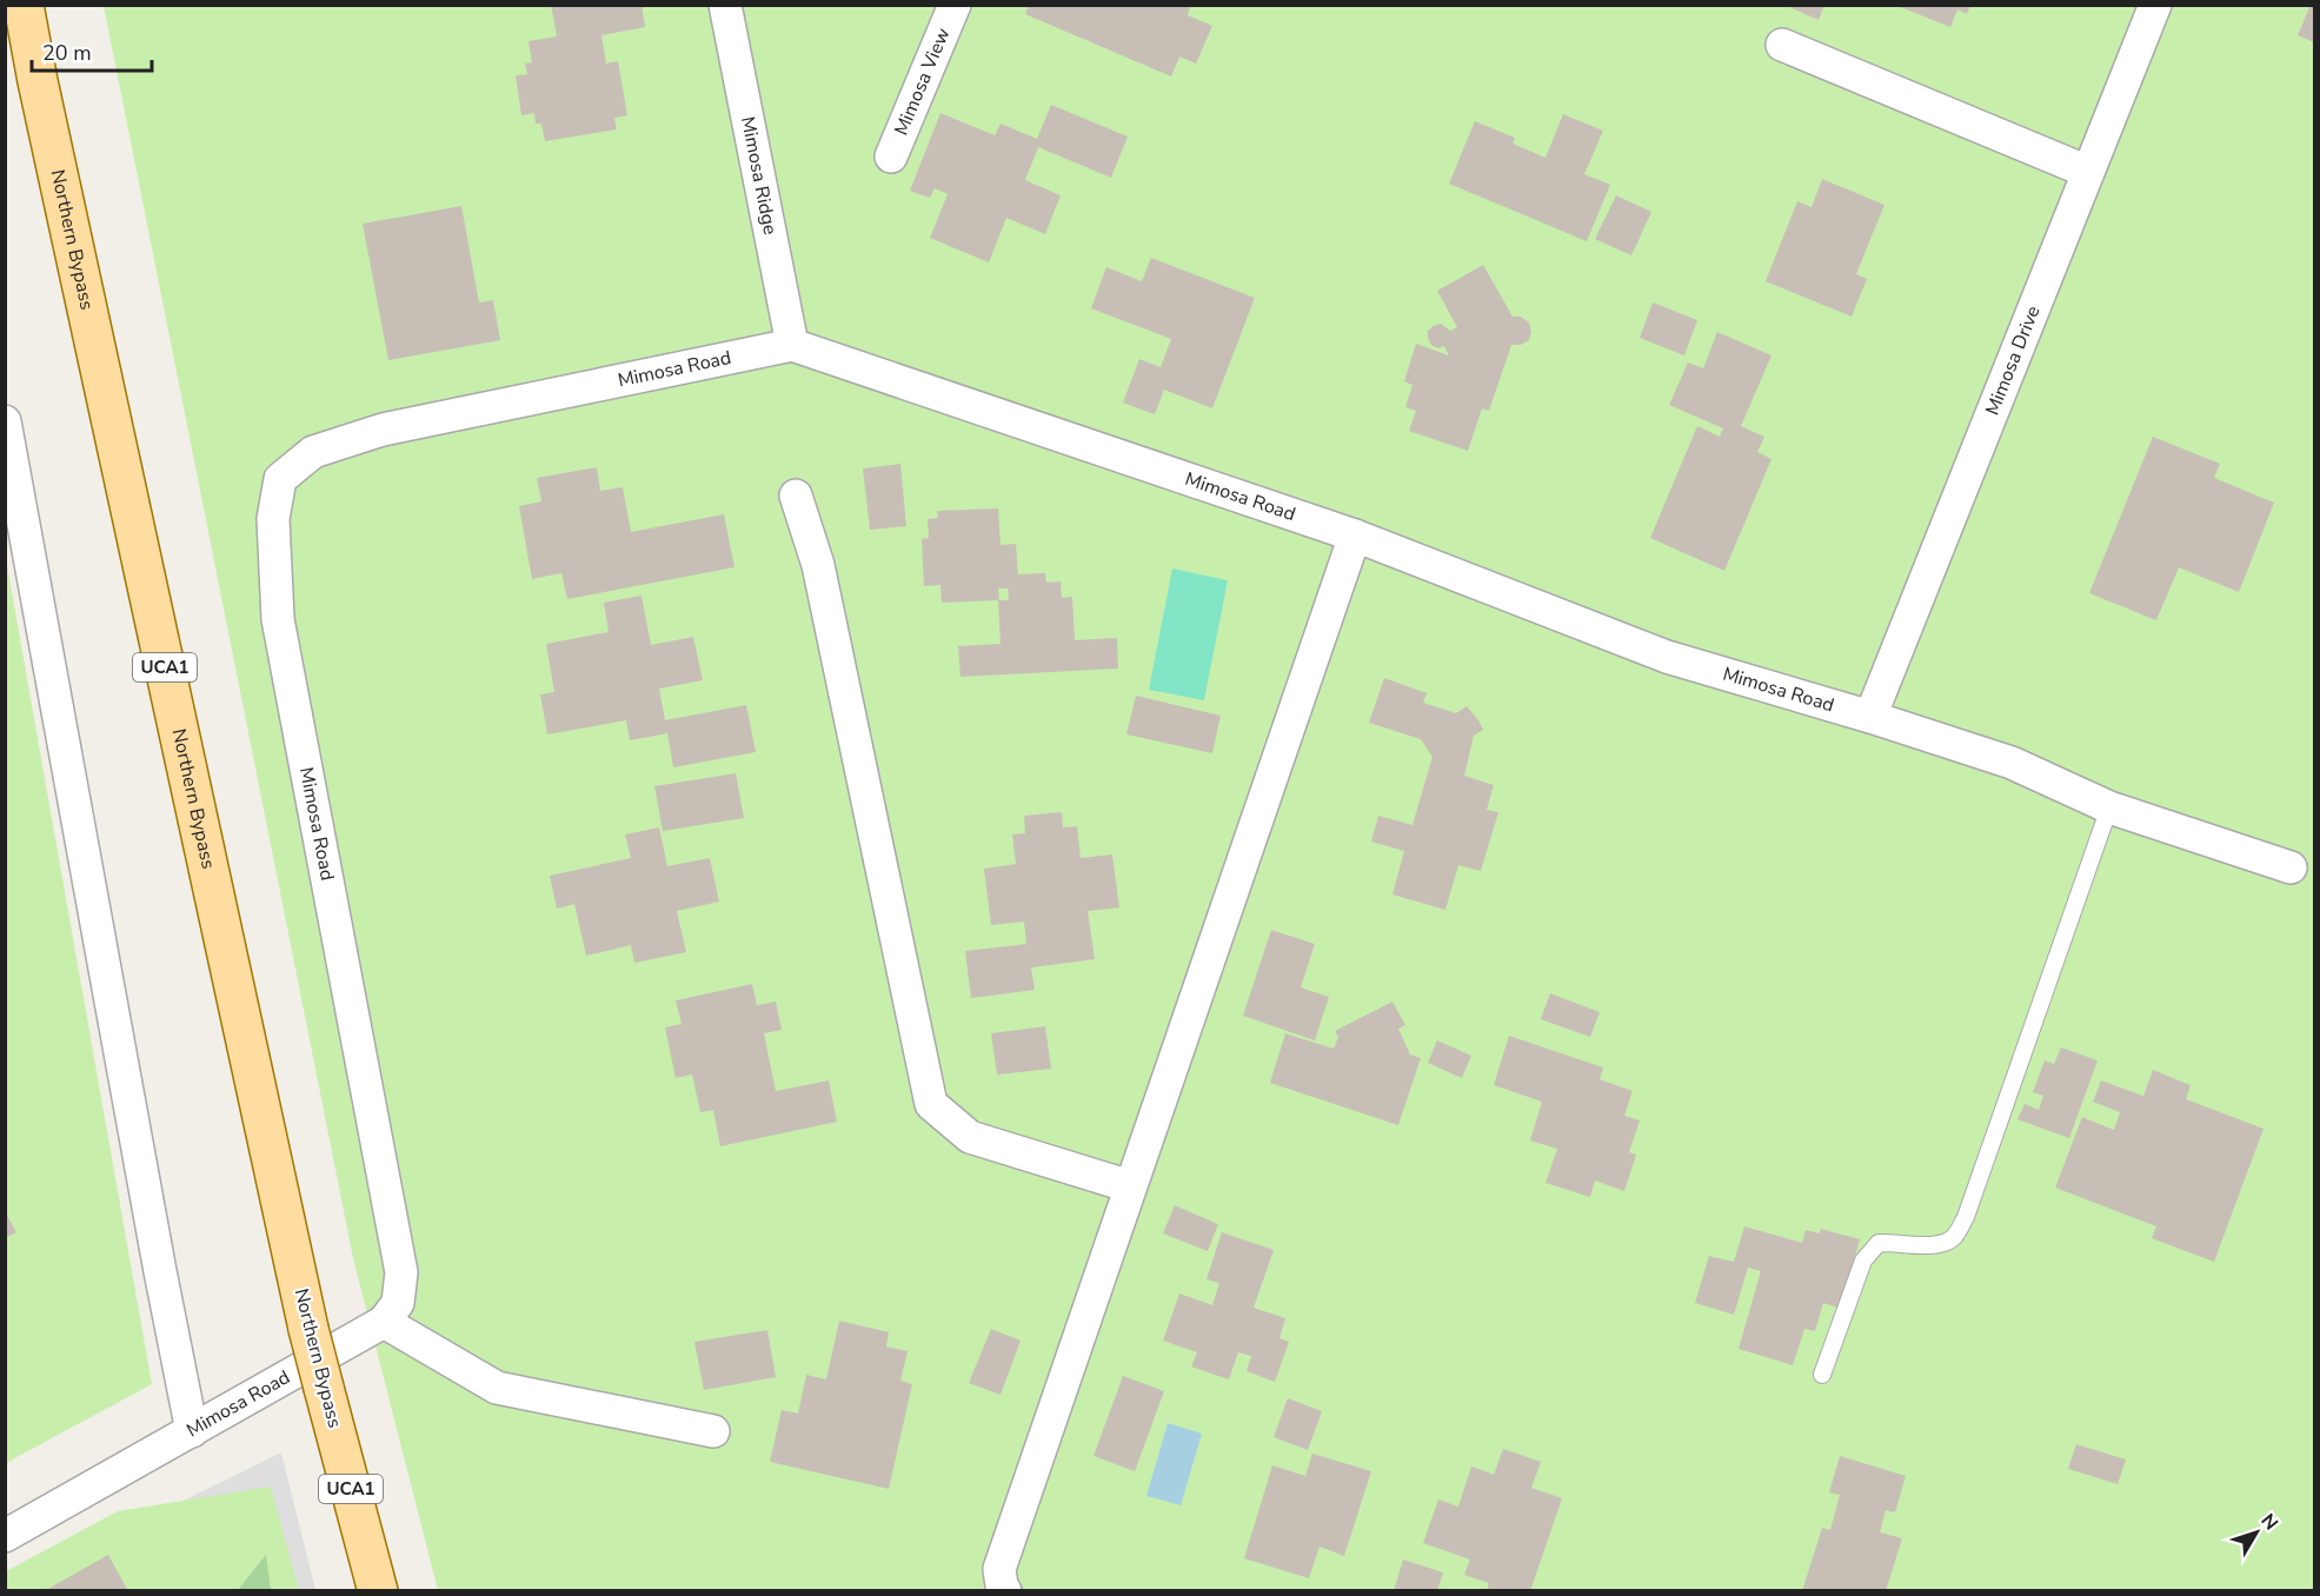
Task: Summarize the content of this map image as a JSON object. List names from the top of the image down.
{
  "streets": {
    "main road": ["Northern Bypass", "UCA1"],
    "street": [
      "Mimosa View",
      "Mimosa Ridge",
      "Mimosa Drive",
      "Mimosa Road"
    ]
  },
  "crossings": [
    ["Mimosa Ridge", "Mimosa Road"],
    ["Mimosa Drive", "Mimosa Road"]
  ],
  "scale_bar": "20 m",
  "north": "top right"
}
